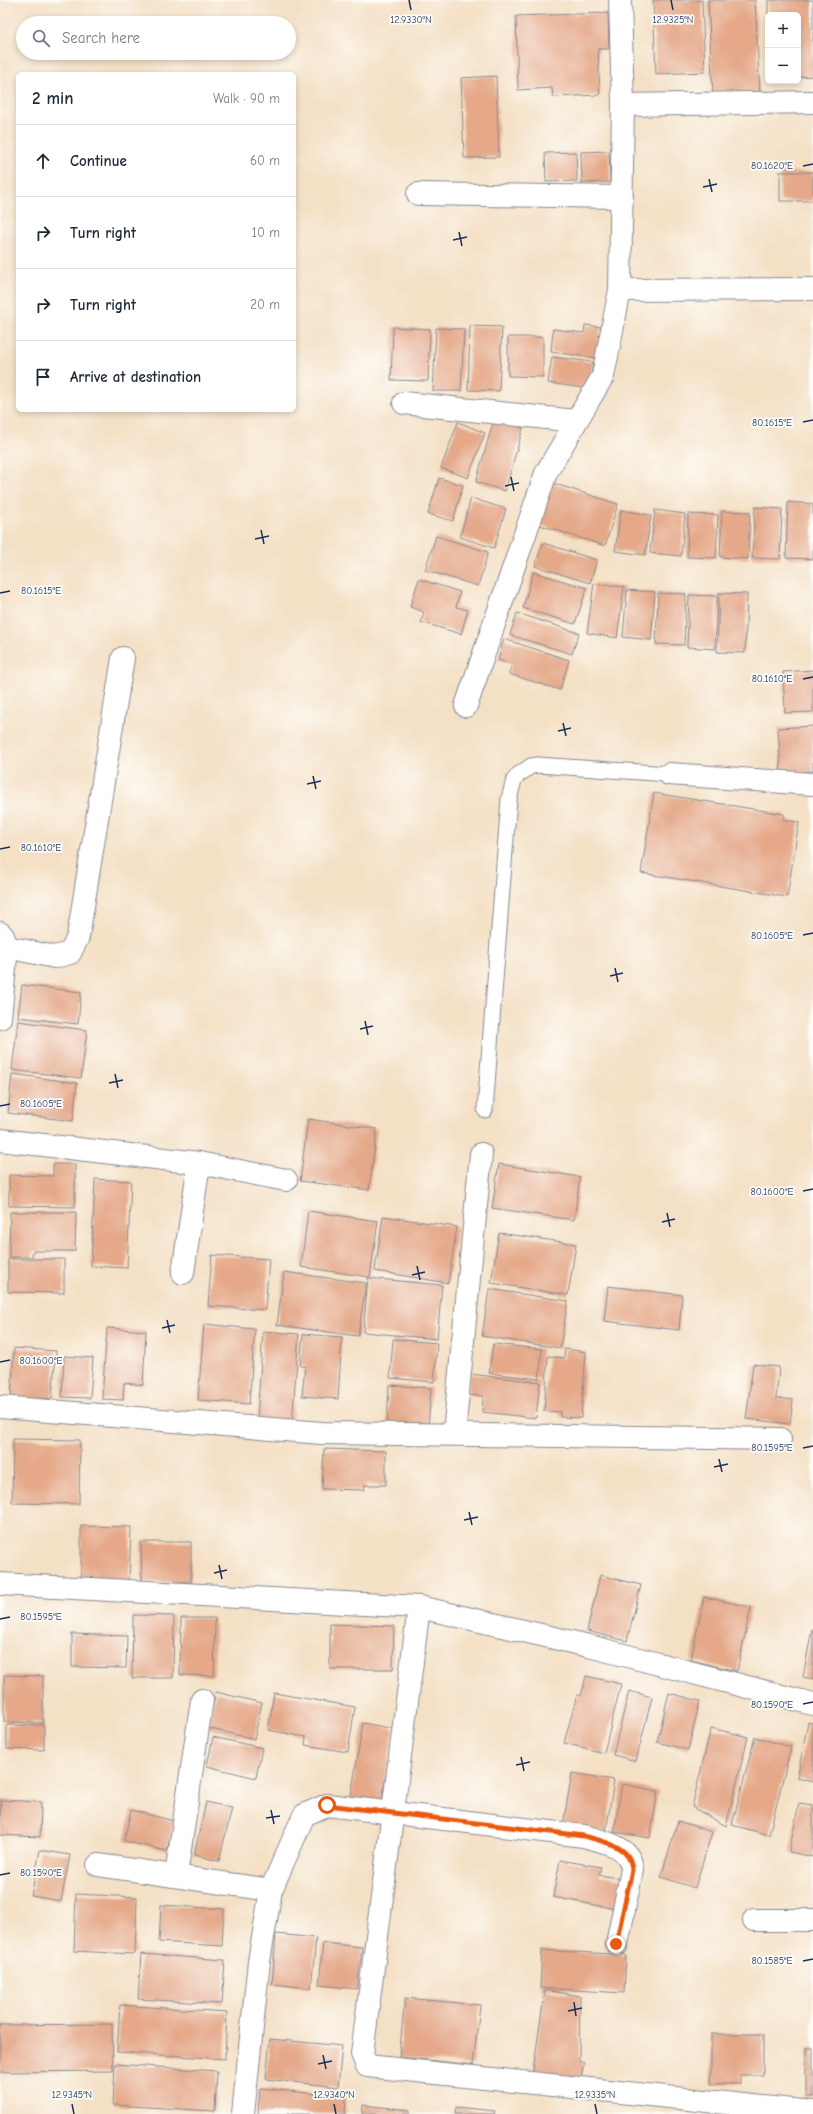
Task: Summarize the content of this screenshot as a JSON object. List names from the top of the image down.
{
  "page": {
    "map_buttons": ["+", "−"],
    "search": "Search here",
    "heading": ["2 min", "Walk · 90 m"],
    "list": [
      ["Continue", "60 m"],
      ["Turn right", "10 m"],
      ["Turn right", "20 m"],
      "Arrive at destination"
    ]
  },
  "coordinates": [
    "12.9330°N",
    "12.9325°N",
    "80.1620°E",
    "80.1615°E",
    "80.1610°E",
    "80.1605°E",
    "80.1600°E",
    "80.1595°E",
    "80.1590°E",
    "80.1585°E",
    "12.9345°N",
    "12.9340°N",
    "12.9335°N"
  ]
}
